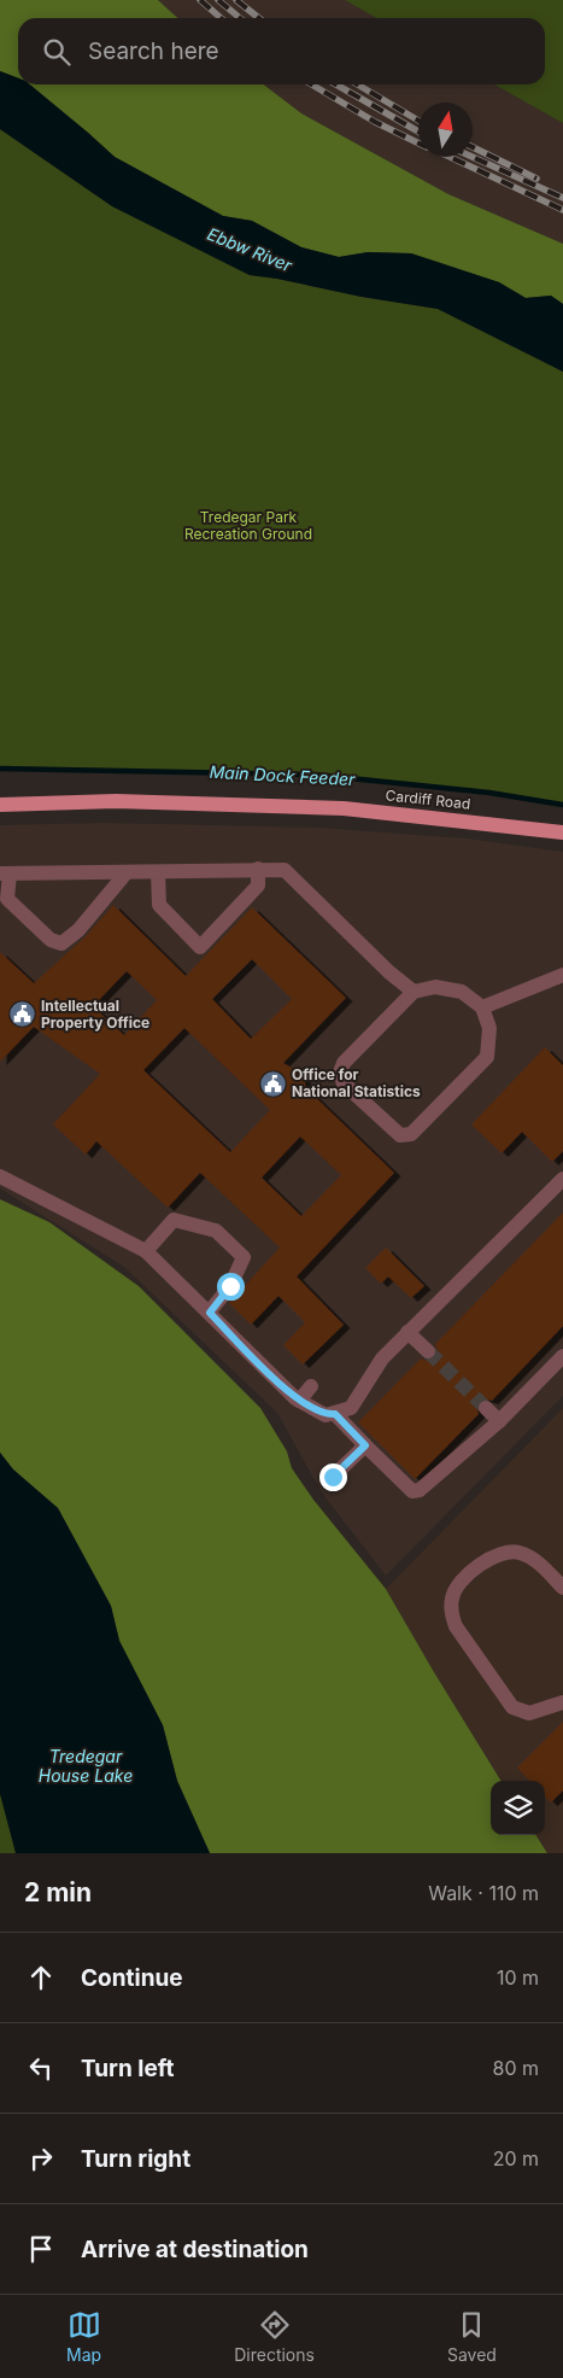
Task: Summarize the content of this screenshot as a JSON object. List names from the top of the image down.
{
  "streets": {
    "main road": ["Cardiff Road"]
  },
  "water": ["Ebbw River", "Main Dock Feeder", "Tredegar House Lake"],
  "parks": ["Tredegar Park Recreation Ground"],
  "places": {
    "public building": ["Intellectual Property Office", "Office for National Statistics"]
  },
  "north": "top",
  "page": {
    "search": "Search here",
    "heading": ["2 min", "Walk · 110 m"],
    "list": [
      ["Continue", "10 m"],
      ["Turn left", "80 m"],
      ["Turn right", "20 m"],
      "Arrive at destination"
    ],
    "nav": ["Map", "Directions", "Saved"]
  }
}
